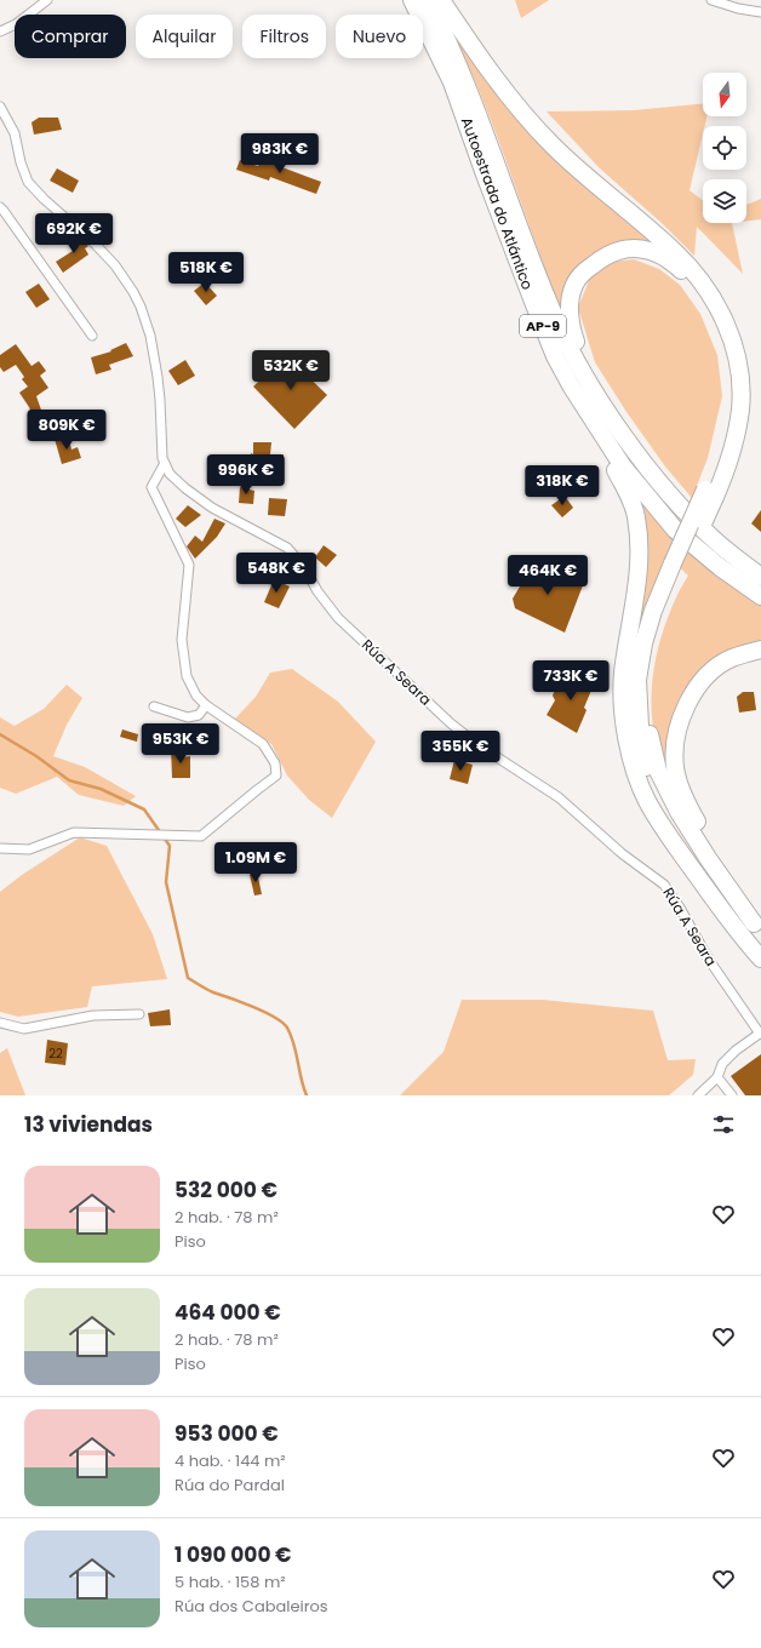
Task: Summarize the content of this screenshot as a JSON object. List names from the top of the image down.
{
  "streets": {
    "highway": ["Autoestrada do Atlántico", "AP-9"],
    "street": ["Rúa A Seara"]
  },
  "house_numbers": ["22"],
  "north": "bottom",
  "page": {
    "chip": [
      "Comprar",
      "Alquilar",
      "Filtros",
      "Nuevo"
    ],
    "price": [
      "983K €",
      "692K €",
      "518K €",
      "532K €",
      "809K €",
      "996K €",
      "318K €",
      "548K €",
      "464K €",
      "733K €",
      "953K €",
      "355K €",
      "1.09M €"
    ],
    "heading": "13 viviendas",
    "list": [
      {
        "name": "532 000 €",
        "note": "2 hab. · 78 m² · Piso"
      },
      {
        "name": "464 000 €",
        "note": "2 hab. · 78 m² · Piso"
      },
      {
        "name": "953 000 €",
        "note": "4 hab. · 144 m² · Rúa do Pardal"
      },
      {
        "name": "1 090 000 €",
        "note": "5 hab. · 158 m² · Rúa dos Cabaleiros"
      }
    ]
  }
}
